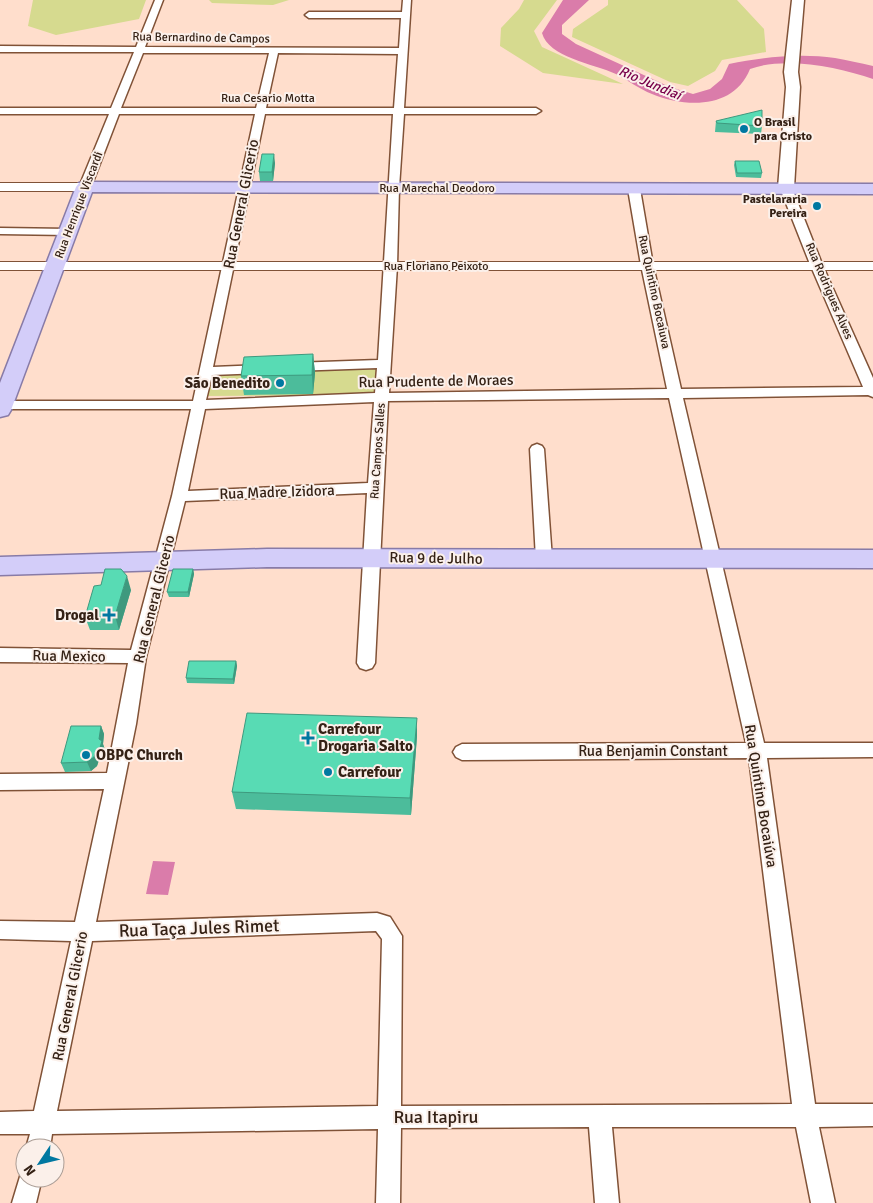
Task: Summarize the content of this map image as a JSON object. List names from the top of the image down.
{
  "streets": {
    "main road": ["Rua Marechal Deodoro", "Rua Henrique Viscardi", "Rua 9 de Julho"],
    "street": [
      "Rua Bernardino de Campos",
      "Rua Cesario Motta",
      "Rua General Glicerio",
      "Rua Floriano Peixoto",
      "Rua Rodrigues Alves",
      "Rua Quintino Bocaiuva",
      "Rua Prudente de Moraes",
      "Rua Campos Salles",
      "Rua Madre Izidora",
      "Rua Mexico",
      "Rua Benjamin Constant",
      "Rua Quintino Bocaiúva",
      "Rua Taça Jules Rimet",
      "Rua Itapiru"
    ]
  },
  "crossings": [
    ["Rua Bernardino de Campos", "Rua General Glicerio"],
    ["Rua Bernardino de Campos", "Rua Henrique Viscardi"],
    ["Rua Bernardino de Campos", "Rua Campos Salles"],
    ["Rua Cesario Motta", "Rua General Glicerio"],
    ["Rua Cesario Motta", "Rua Henrique Viscardi"],
    ["Rua Cesario Motta", "Rua Campos Salles"],
    ["Rua Marechal Deodoro", "Rua General Glicerio"],
    ["Rua Marechal Deodoro", "Rua Henrique Viscardi"],
    ["Rua Marechal Deodoro", "Rua Rodrigues Alves"],
    ["Rua Marechal Deodoro", "Rua Quintino Bocaiuva"],
    ["Rua Marechal Deodoro", "Rua Campos Salles"],
    ["Rua General Glicerio", "Rua Floriano Peixoto"],
    ["Rua General Glicerio", "Rua Prudente de Moraes"],
    ["Rua General Glicerio", "Rua Madre Izidora"],
    ["Rua General Glicerio", "Rua 9 de Julho"],
    ["Rua General Glicerio", "Rua Mexico"],
    ["Rua General Glicerio", "Rua Taça Jules Rimet"],
    ["Rua General Glicerio", "Rua Itapiru"],
    ["Rua Henrique Viscardi", "Rua Floriano Peixoto"],
    ["Rua Henrique Viscardi", "Rua Prudente de Moraes"],
    ["Rua Floriano Peixoto", "Rua Rodrigues Alves"],
    ["Rua Floriano Peixoto", "Rua Quintino Bocaiuva"],
    ["Rua Floriano Peixoto", "Rua Campos Salles"],
    ["Rua Rodrigues Alves", "Rua Prudente de Moraes"],
    ["Rua Quintino Bocaiuva", "Rua Prudente de Moraes"],
    ["Rua Quintino Bocaiuva", "Rua Quintino Bocaiúva"],
    ["Rua Prudente de Moraes", "Rua Campos Salles"],
    ["Rua Prudente de Moraes", "Rua Quintino Bocaiúva"],
    ["Rua Campos Salles", "Rua Madre Izidora"],
    ["Rua Campos Salles", "Rua 9 de Julho"],
    ["Rua 9 de Julho", "Rua Quintino Bocaiúva"],
    ["Rua Benjamin Constant", "Rua Quintino Bocaiúva"],
    ["Rua Quintino Bocaiúva", "Rua Itapiru"],
    ["Rua Taça Jules Rimet", "Rua Itapiru"]
  ],
  "water": ["Rio Jundiaí"],
  "places": {
    "other": [
      "O Brasil para Cristo",
      "Pastelararia Pereira",
      "São Benedito",
      "OBPC Church",
      "Carrefour"
    ],
    "health": ["Drogal", "Carrefour Drogaria Salto"]
  },
  "north": "bottom left"
}
